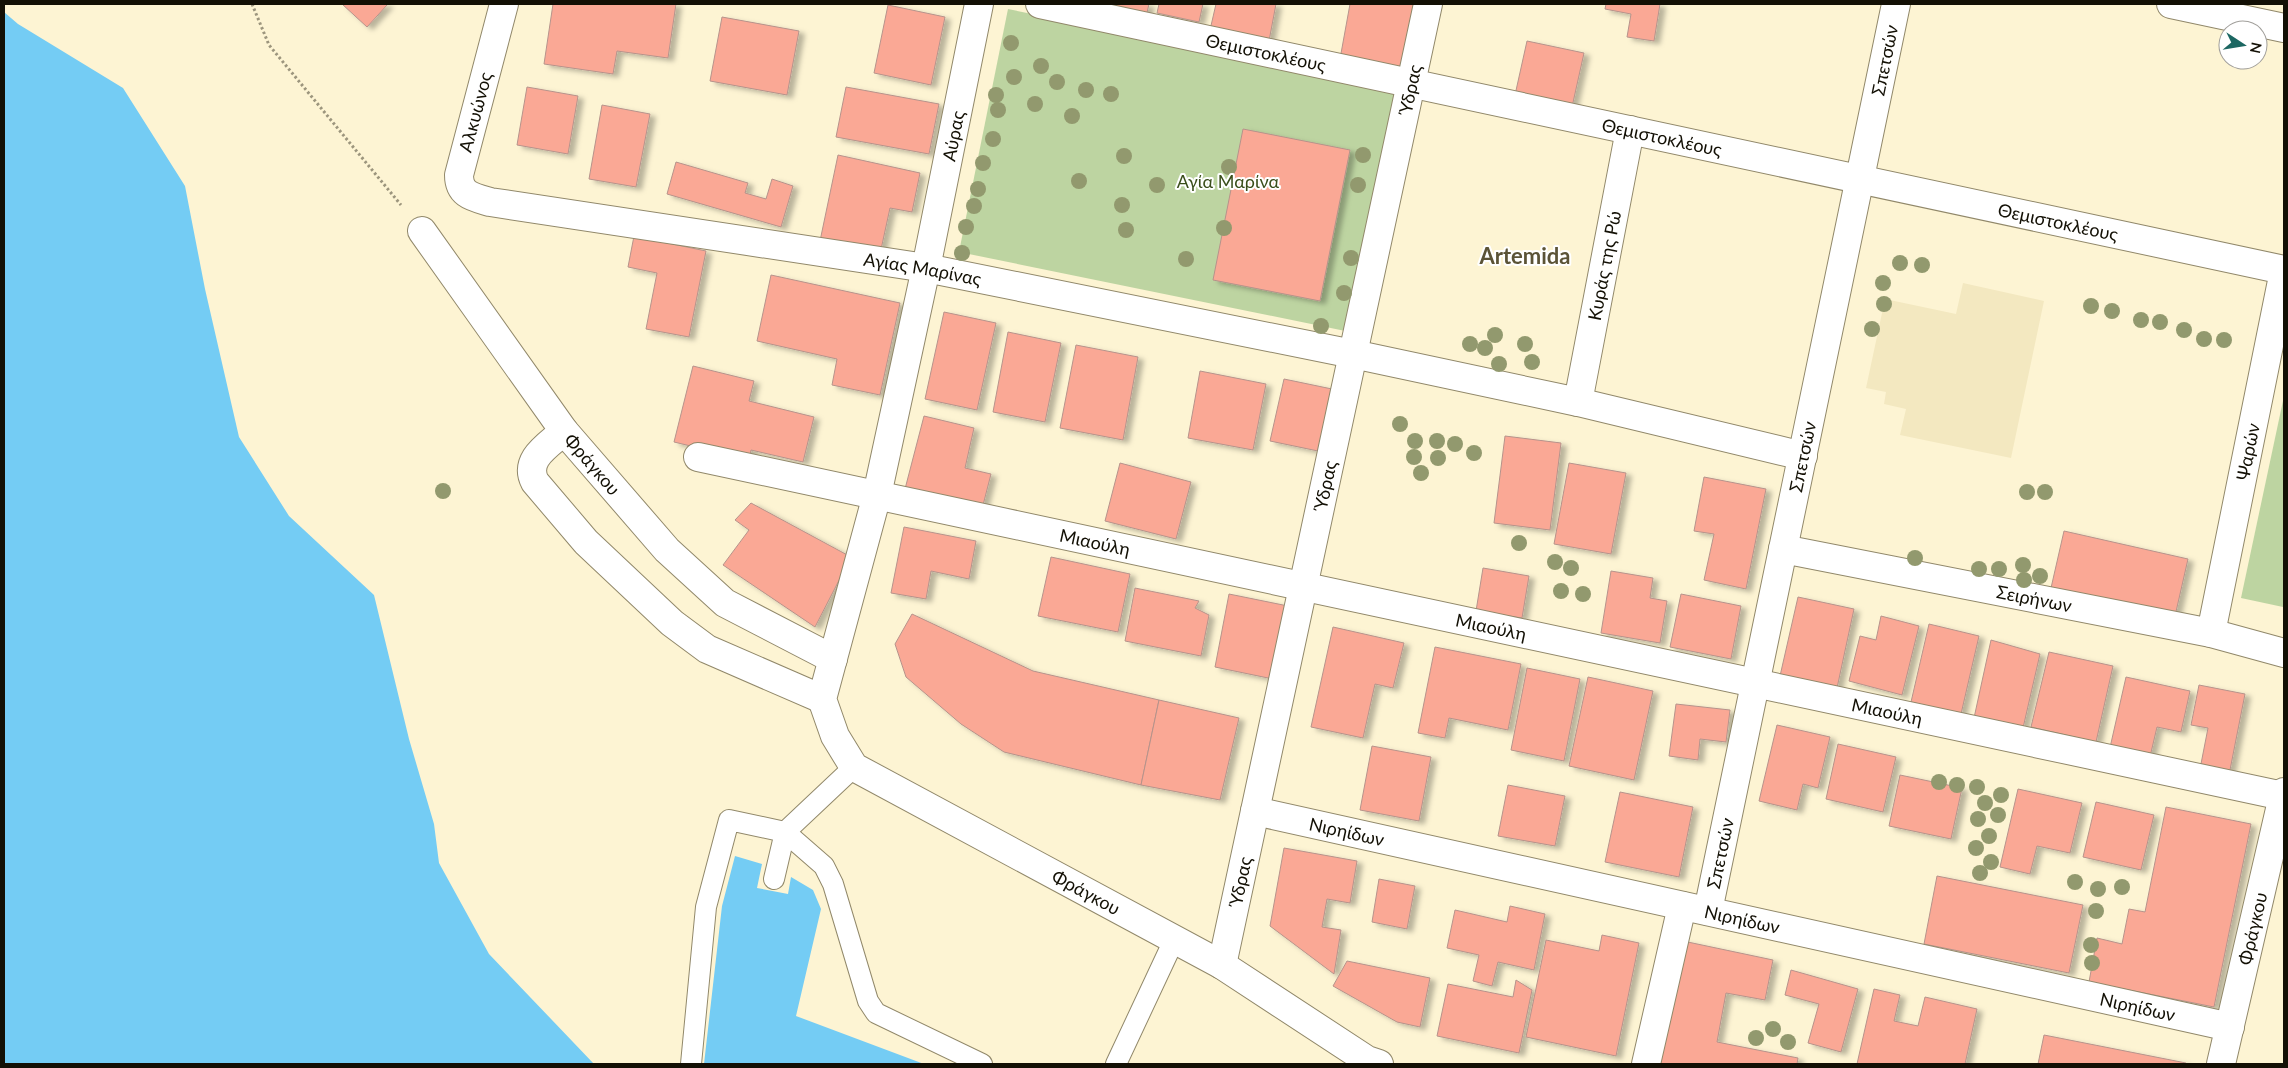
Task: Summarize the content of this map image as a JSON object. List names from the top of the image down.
{
  "streets": {
    "street": [
      "Θεμιστοκλέους",
      "Σπετσών",
      "Ύδρας",
      "Αλκυώνος",
      "Αύρας",
      "Κυράς της Ρώ",
      "Αγίας Μαρίνας",
      "Ψαρών",
      "Φράγκου",
      "Μιαούλη",
      "Σειρήνων",
      "Νιρηίδων"
    ]
  },
  "crossings": [
    ["Θεμιστοκλέους", "Σπετσών"],
    ["Θεμιστοκλέους", "Ύδρας"],
    ["Θεμιστοκλέους", "Κυράς της Ρώ"],
    ["Θεμιστοκλέους", "Ψαρών"],
    ["Σπετσών", "Αγίας Μαρίνας"],
    ["Σπετσών", "Μιαούλη"],
    ["Σπετσών", "Σειρήνων"],
    ["Σπετσών", "Νιρηίδων"],
    ["Ύδρας", "Αγίας Μαρίνας"],
    ["Ύδρας", "Φράγκου"],
    ["Ύδρας", "Μιαούλη"],
    ["Ύδρας", "Νιρηίδων"],
    ["Αλκυώνος", "Αγίας Μαρίνας"],
    ["Αύρας", "Αγίας Μαρίνας"],
    ["Αύρας", "Φράγκου"],
    ["Αύρας", "Μιαούλη"],
    ["Κυράς της Ρώ", "Αγίας Μαρίνας"],
    ["Ψαρών", "Σειρήνων"],
    ["Φράγκου", "Μιαούλη"],
    ["Φράγκου", "Νιρηίδων"]
  ],
  "districts": ["Artemida"],
  "parks": ["Αγία Μαρίνα"],
  "north": "right"
}
